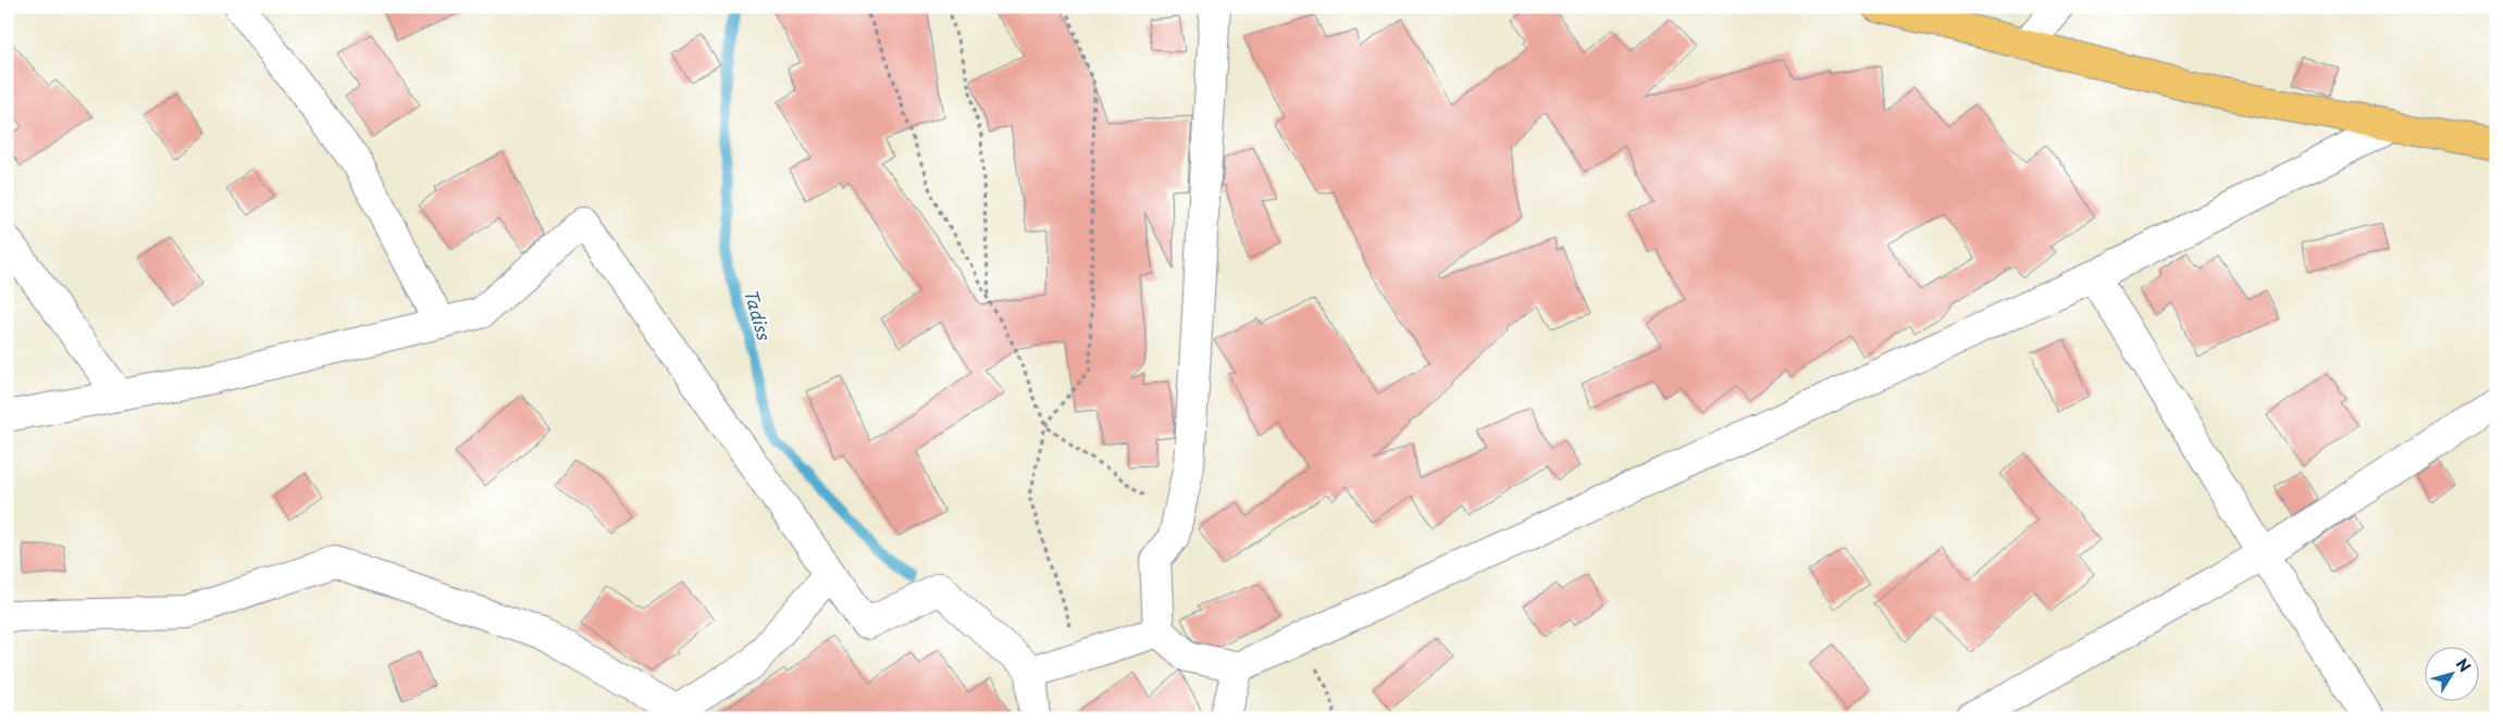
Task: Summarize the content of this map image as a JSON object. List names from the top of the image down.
{
  "water": ["Tadiss"],
  "north": "top right"
}
